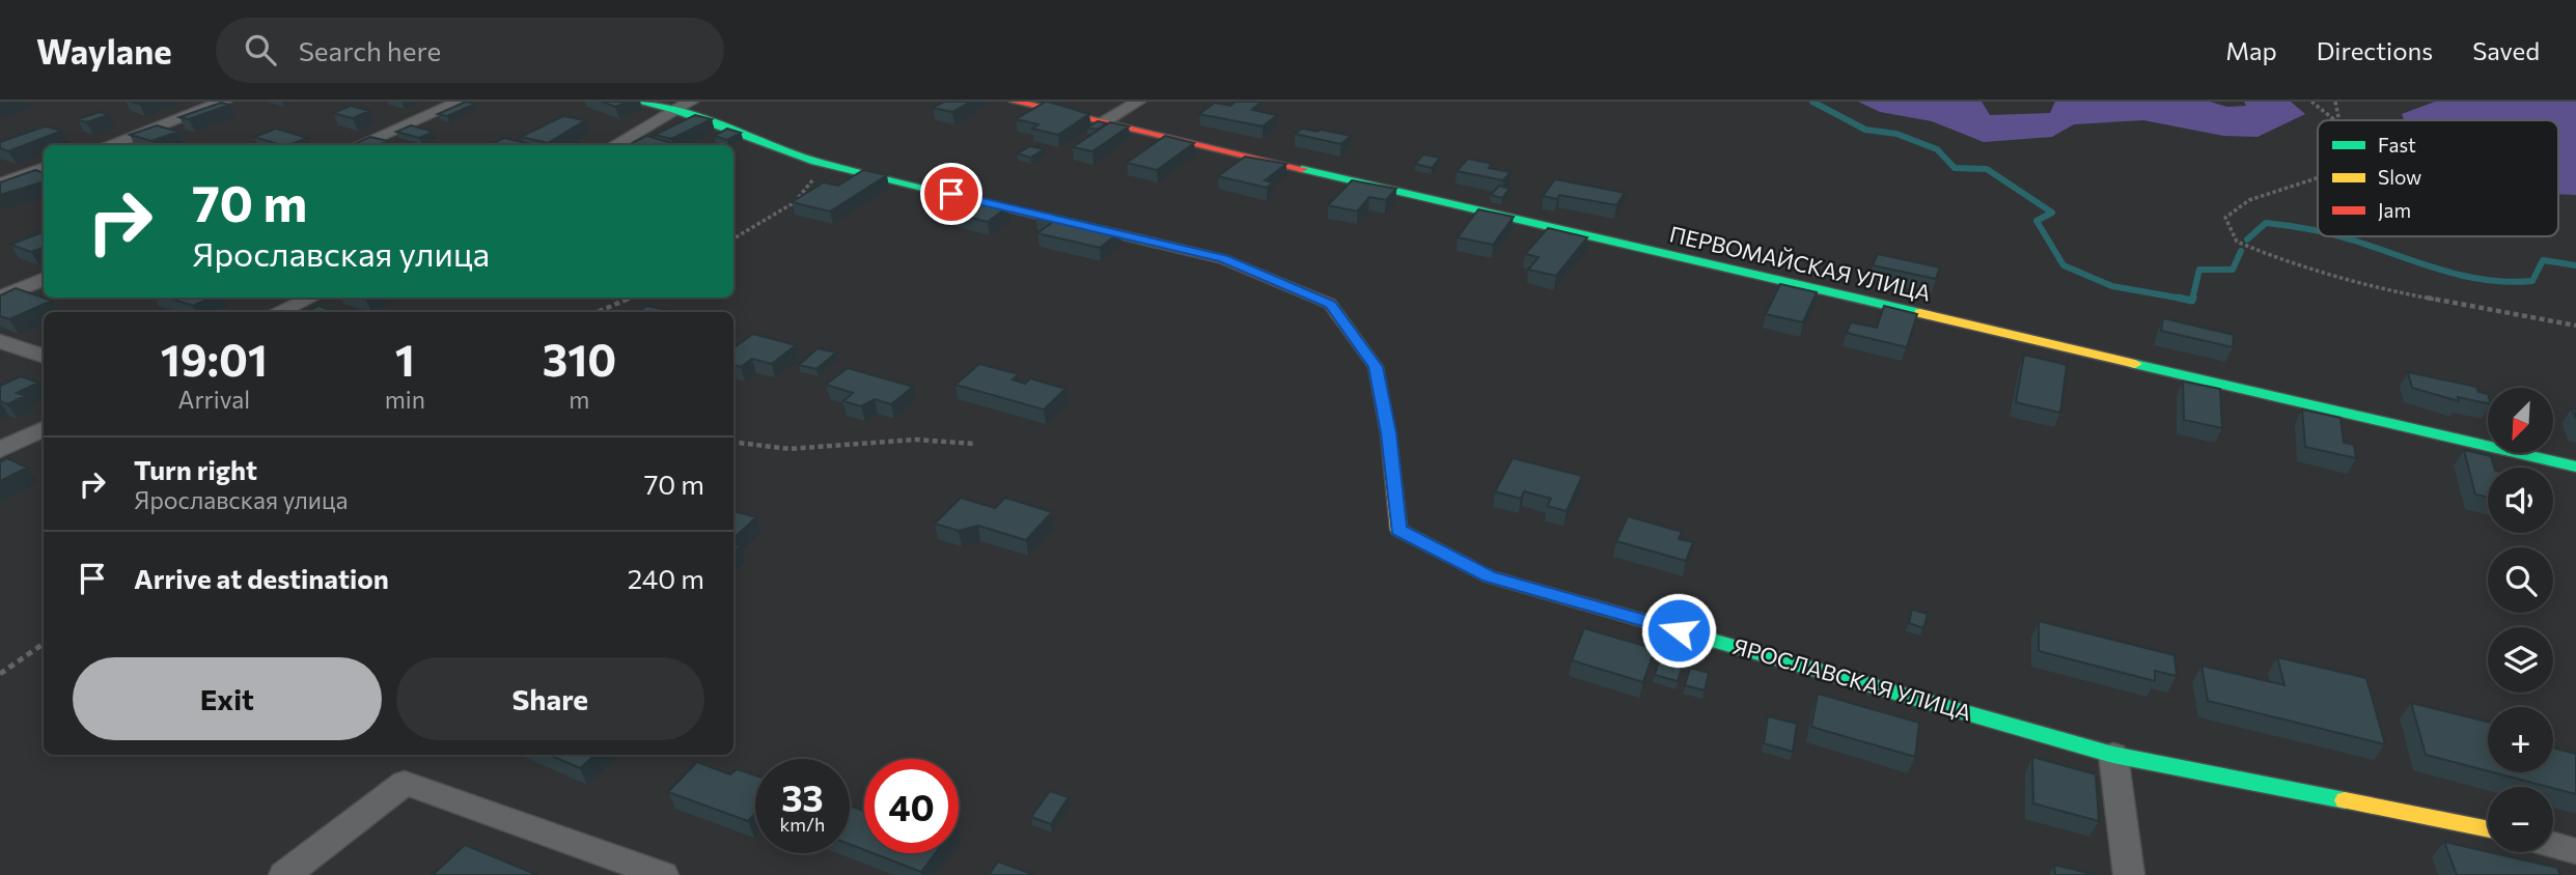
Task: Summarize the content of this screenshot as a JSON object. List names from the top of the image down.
{
  "streets": {
    "street": ["ПЕРВОМАЙСКАЯ УЛИЦА", "ЯРОСЛАВСКАЯ УЛИЦА"]
  },
  "legend": ["Fast", "Slow", "Jam"],
  "north": "bottom left",
  "page": {
    "header": "Waylane",
    "search": "Search here",
    "nav": ["Map", "Directions", "Saved"],
    "turn": ["70 m", "Ярославская улица"],
    "eta": [
      "19:01",
      "Arrival",
      "1",
      "min",
      "310",
      "m"
    ],
    "map_buttons": ["+", "−"],
    "list": [
      {
        "name": "Turn right",
        "note": "Ярославская улица",
        "value": "70 m"
      },
      {
        "name": "Arrive at destination",
        "value": "240 m"
      }
    ],
    "buttons": ["Exit", "Share"],
    "speed": "33 km/h",
    "limit": "40"
  }
}
